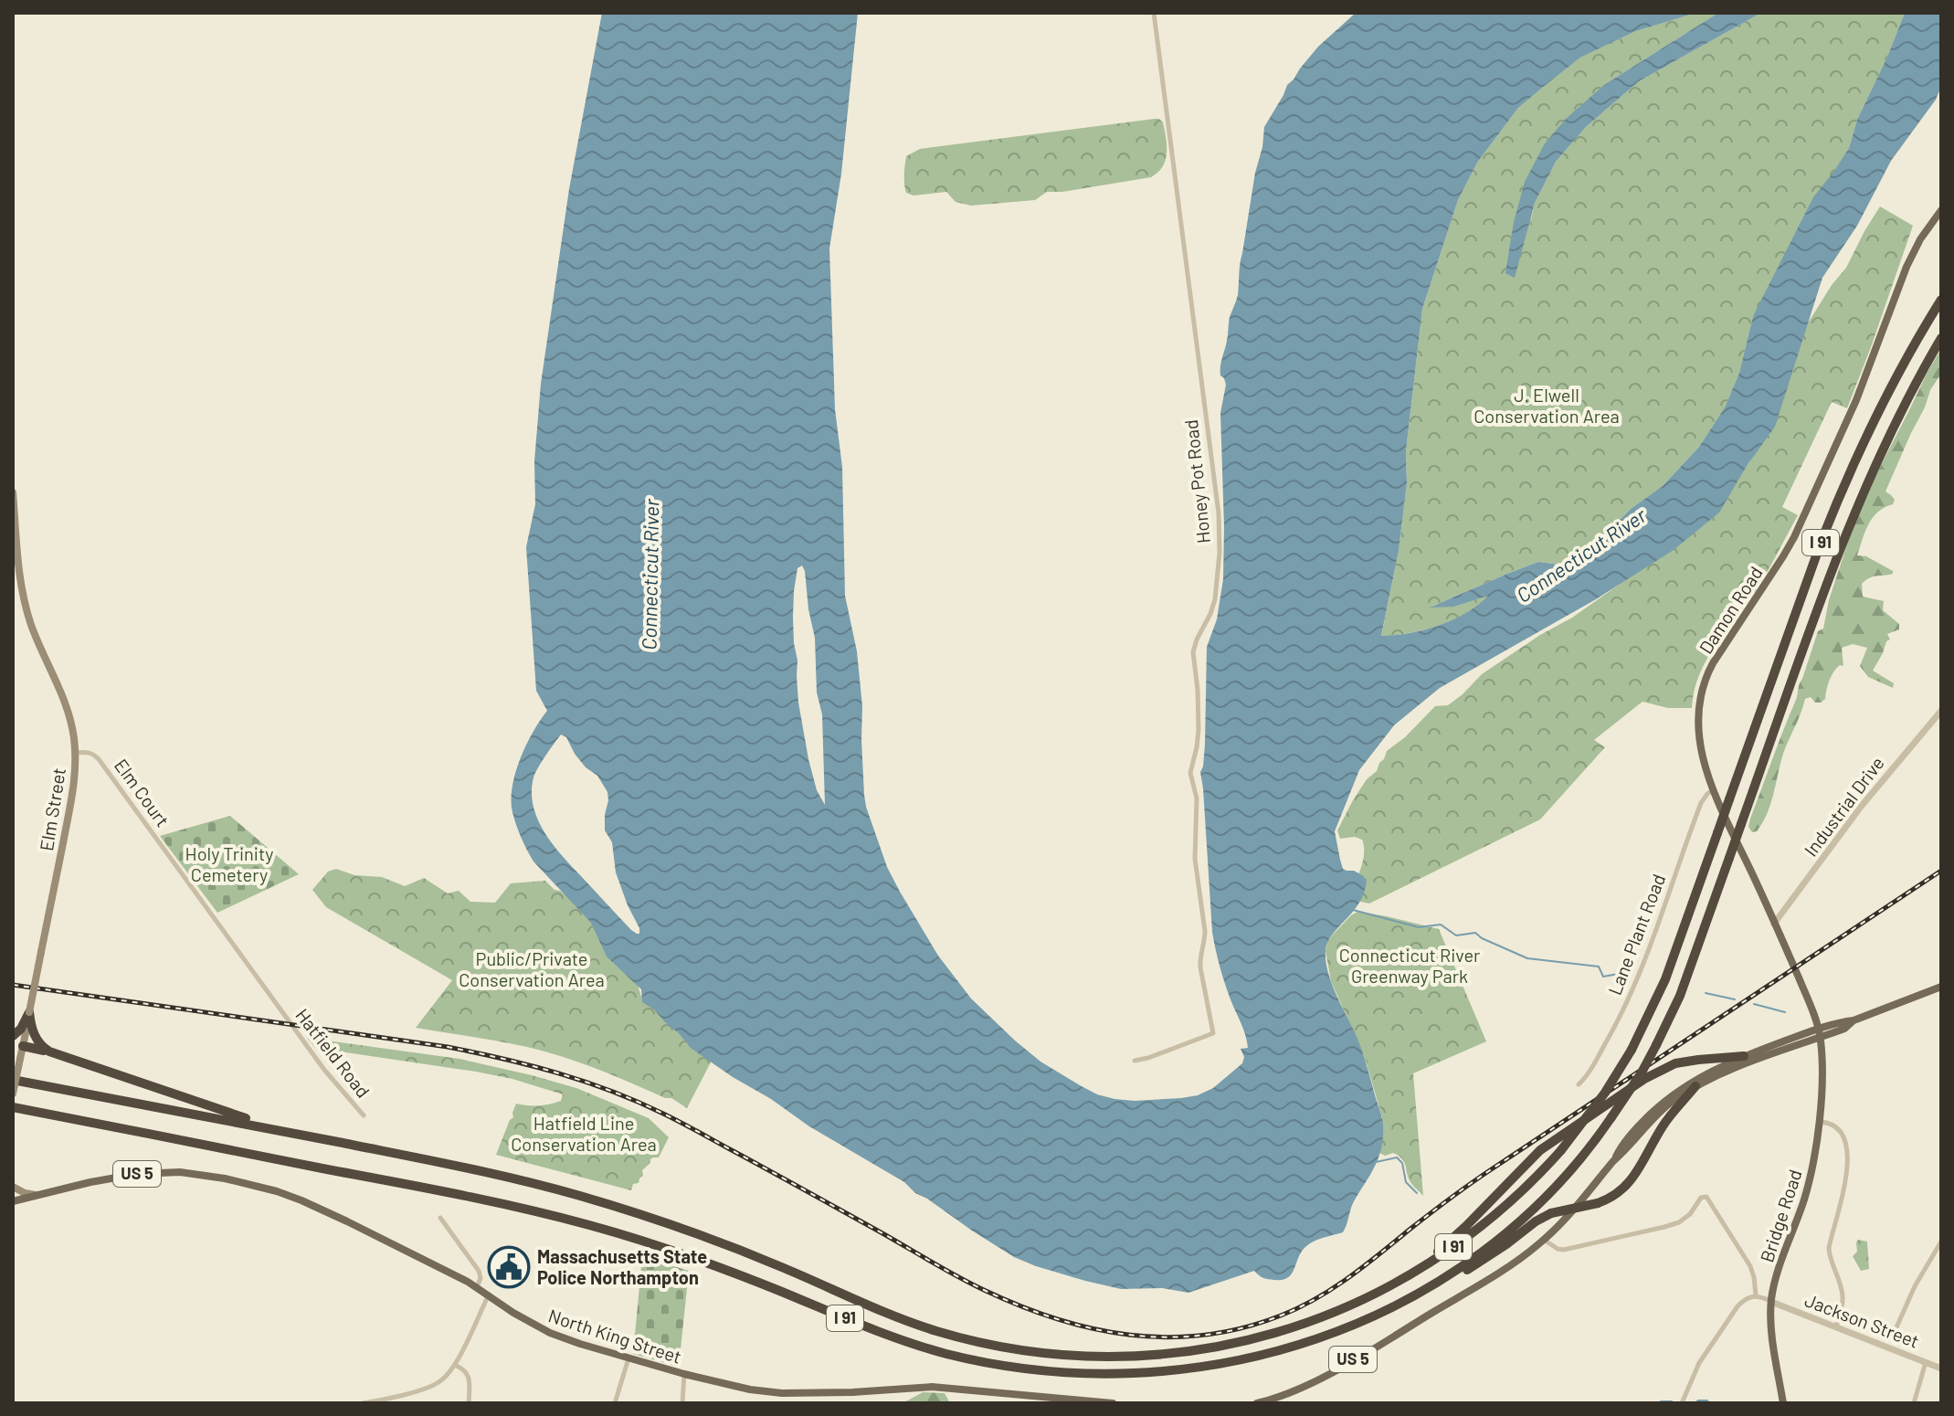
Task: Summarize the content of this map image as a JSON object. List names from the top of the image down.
{
  "streets": {
    "highway": ["I 91"],
    "main road": [
      "Damon Road",
      "Elm Street",
      "US 5",
      "Bridge Road",
      "North King Street"
    ],
    "street": [
      "Honey Pot Road",
      "Elm Court",
      "Industrial Drive",
      "Lane Plant Road",
      "Hatfield Road",
      "Jackson Street"
    ]
  },
  "crossings": [
    ["Damon Road", "Industrial Drive"],
    ["Damon Road", "Lane Plant Road"],
    ["Damon Road", "US 5"],
    ["Damon Road", "Bridge Road"],
    ["Elm Court", "Elm Street"],
    ["Elm Court", "Hatfield Road"],
    ["US 5", "Bridge Road"],
    ["Bridge Road", "Jackson Street"]
  ],
  "water": ["Connecticut River"],
  "parks": [
    "J. Elwell Conservation Area",
    "Holy Trinity Cemetery",
    "Connecticut River Greenway Park",
    "Public/Private Conservation Area",
    "Hatfield Line Conservation Area"
  ],
  "places": {
    "public building": ["Massachusetts State Police Northampton"]
  }
}
